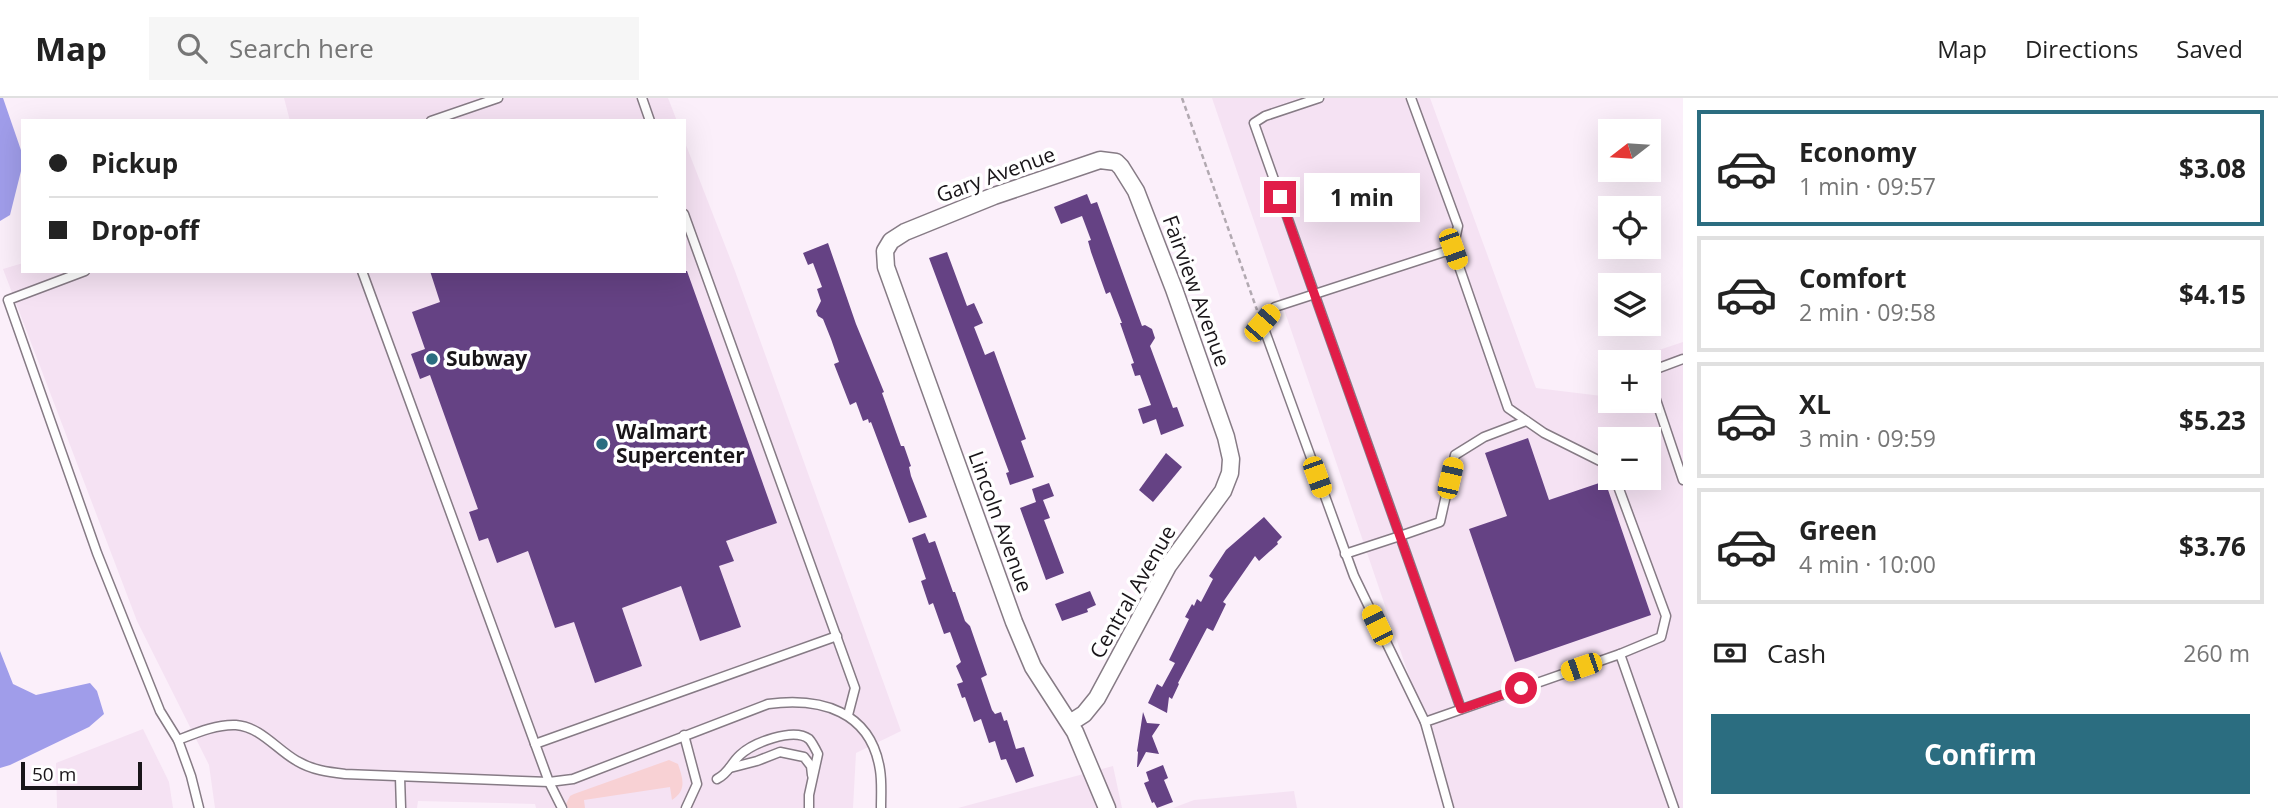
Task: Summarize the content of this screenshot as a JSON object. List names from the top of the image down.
{
  "streets": {
    "street": [
      "Gary Avenue",
      "Fairview Avenue",
      "Lincoln Avenue",
      "Central Avenue"
    ]
  },
  "crossings": [
    ["Gary Avenue", "Fairview Avenue"],
    ["Gary Avenue", "Lincoln Avenue"],
    ["Fairview Avenue", "Central Avenue"],
    ["Lincoln Avenue", "Central Avenue"]
  ],
  "places": ["Subway", "Walmart Supercenter"],
  "scale_bar": "50 m",
  "north": "left",
  "page": {
    "header": "Map",
    "search": "Search here",
    "nav": ["Map", "Directions", "Saved"],
    "list": [
      {
        "name": "Economy",
        "note": "1 min · 09:57",
        "value": "$3.08"
      },
      {
        "name": "Comfort",
        "note": "2 min · 09:58",
        "value": "$4.15"
      },
      {
        "name": "XL",
        "note": "3 min · 09:59",
        "value": "$5.23"
      },
      {
        "name": "Green",
        "note": "4 min · 10:00",
        "value": "$3.76"
      }
    ],
    "map_buttons": ["+", "−"],
    "banner": ["Pickup", "Drop-off"],
    "bubble": "1 min",
    "pay": ["Cash", "260 m"],
    "buttons": "Confirm",
    "scale": "50 m"
  }
}
